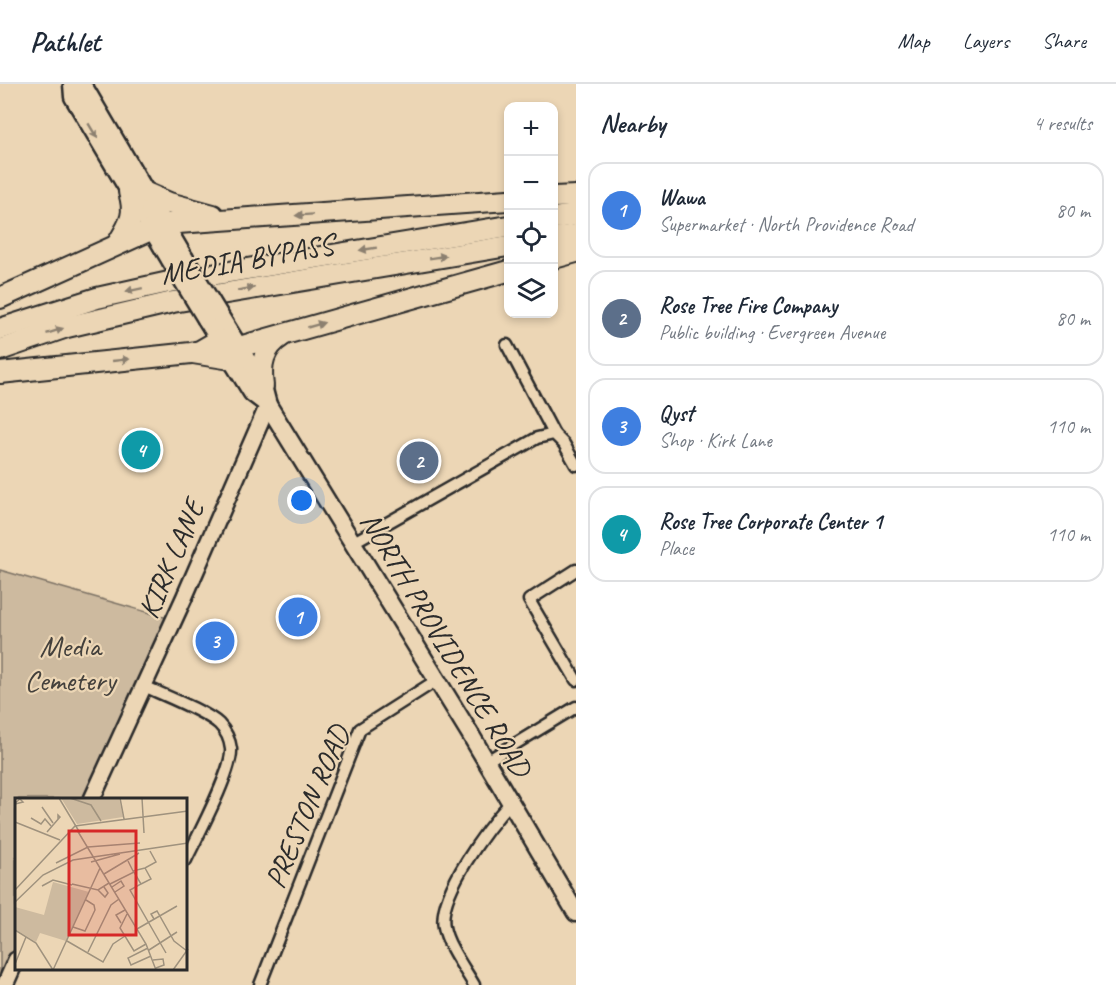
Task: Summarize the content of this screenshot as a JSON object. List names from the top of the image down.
{
  "streets": {
    "highway": ["MEDIA BYPASS"],
    "main road": ["NORTH PROVIDENCE ROAD"],
    "street": ["KIRK LANE", "PRESTON ROAD"]
  },
  "crossings": [
    ["KIRK LANE", "NORTH PROVIDENCE ROAD"],
    ["NORTH PROVIDENCE ROAD", "PRESTON ROAD"]
  ],
  "parks": ["Media Cemetery"],
  "page": {
    "header": "Pathlet",
    "nav": ["Map", "Layers", "Share"],
    "heading": ["Nearby", "4 results"],
    "map_buttons": ["+", "−"],
    "list": [
      {
        "mark": "1",
        "name": "Wawa",
        "note": "Supermarket · North Providence Road",
        "value": "80 m"
      },
      {
        "mark": "2",
        "name": "Rose Tree Fire Company",
        "note": "Public building · Evergreen Avenue",
        "value": "80 m"
      },
      {
        "mark": "3",
        "name": "Qyst",
        "note": "Shop · Kirk Lane",
        "value": "110 m"
      },
      {
        "mark": "4",
        "name": "Rose Tree Corporate Center 1",
        "note": "Place",
        "value": "110 m"
      }
    ],
    "pins": [
      "4",
      "2",
      "1",
      "3"
    ]
  }
}
